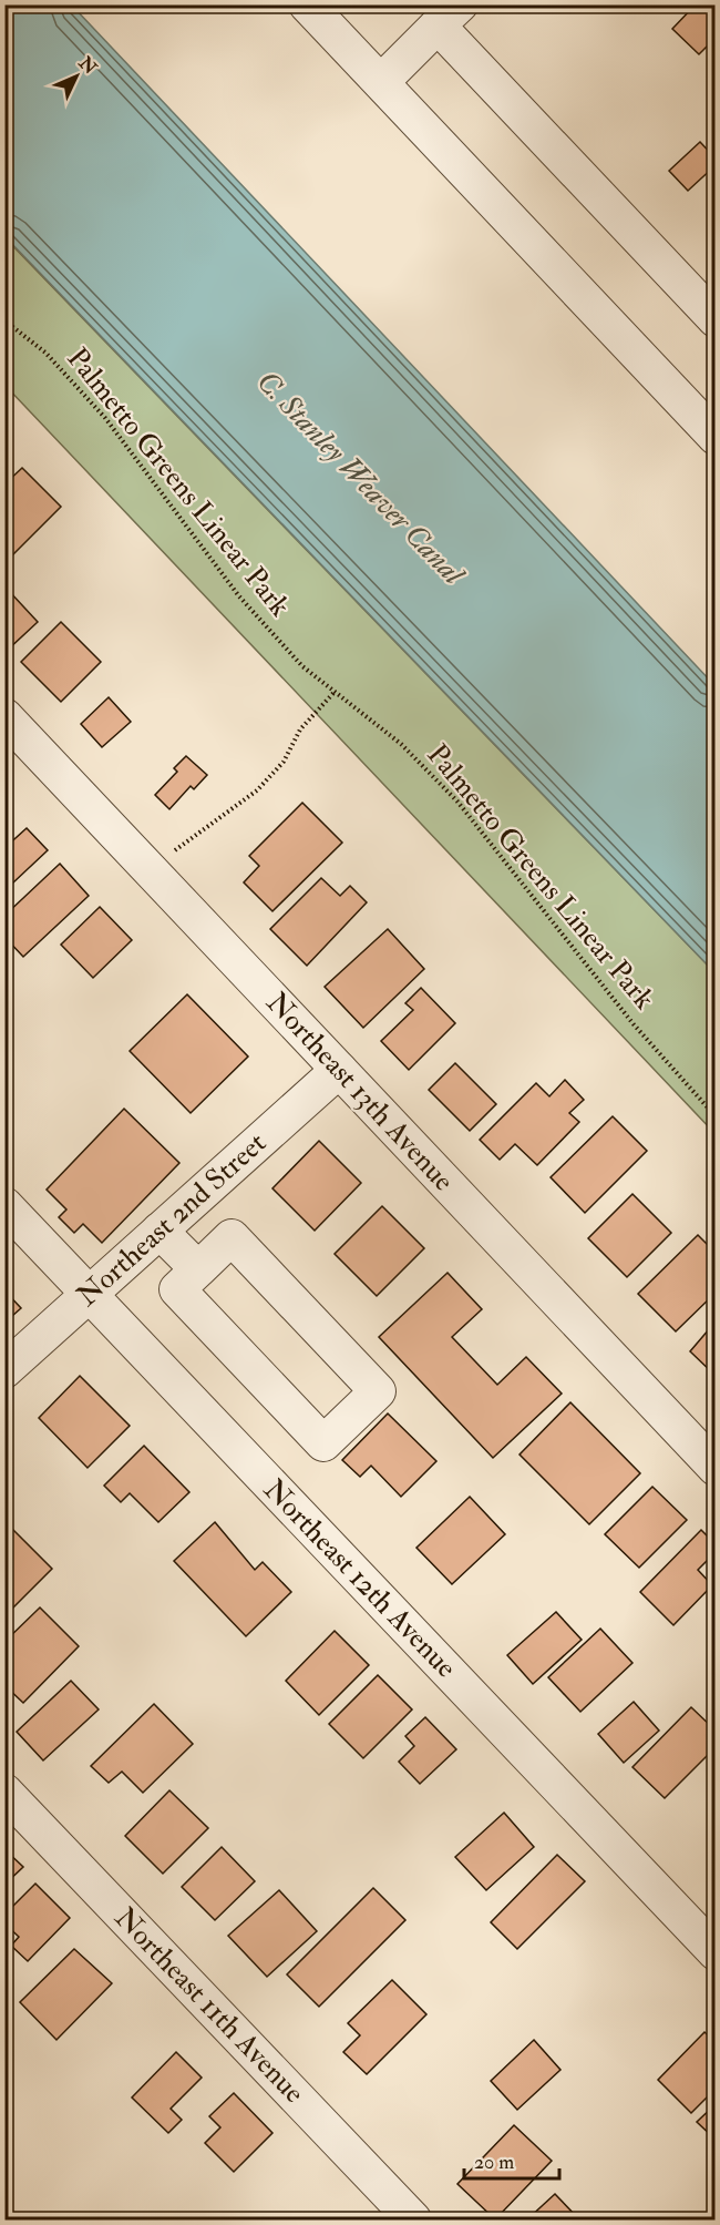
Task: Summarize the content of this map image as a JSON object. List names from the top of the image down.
{
  "streets": {
    "street": [
      "Northeast 13th Avenue",
      "Northeast 2nd Street",
      "Northeast 12th Avenue",
      "Northeast 11th Avenue"
    ],
    "path": ["Palmetto Greens Linear Park"]
  },
  "crossings": [
    ["Northeast 13th Avenue", "Northeast 2nd Street"],
    ["Northeast 2nd Street", "Northeast 12th Avenue"]
  ],
  "water": ["C. Stanley Weaver Canal"],
  "scale_bar": "20 m",
  "north": "top right"
}
